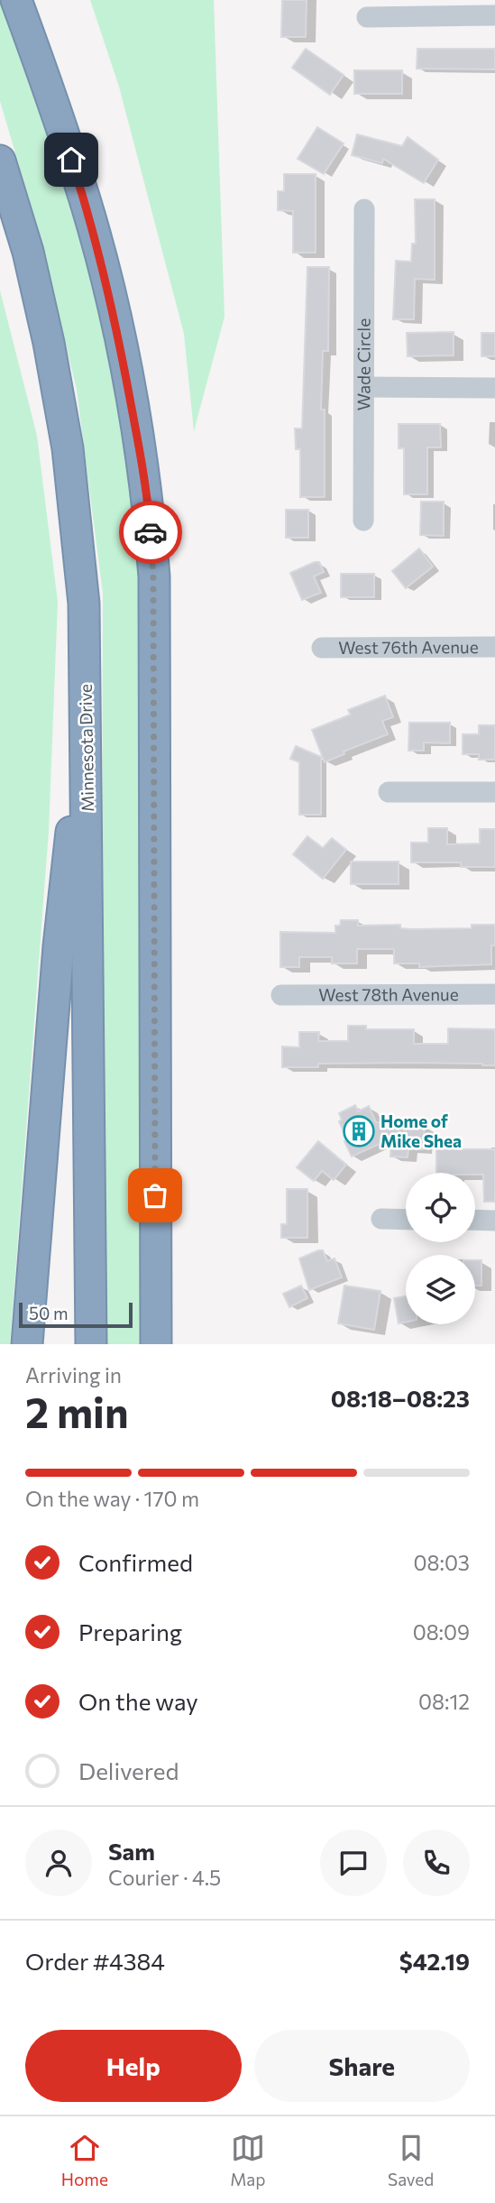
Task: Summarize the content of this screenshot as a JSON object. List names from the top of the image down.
{
  "streets": {
    "highway": ["Minnesota Drive"],
    "street": ["Wade Circle", "West 76th Avenue", "West 78th Avenue"]
  },
  "places": {
    "building": ["Home of Mike Shea"]
  },
  "scale_bar": "50 m",
  "page": {
    "scale": "50 m",
    "heading": ["2 min", "Arriving in", "08:18–08:23"],
    "panel": [
      "Sam",
      "Courier · 4.5",
      "Order #4384",
      "$42.19"
    ],
    "bar": "On the way · 170 m",
    "list": [
      ["Confirmed", "08:03"],
      ["Preparing", "08:09"],
      ["On the way", "08:12"],
      "Delivered"
    ],
    "buttons": ["Help", "Share"],
    "tabs": ["Home", "Map", "Saved"]
  }
}
